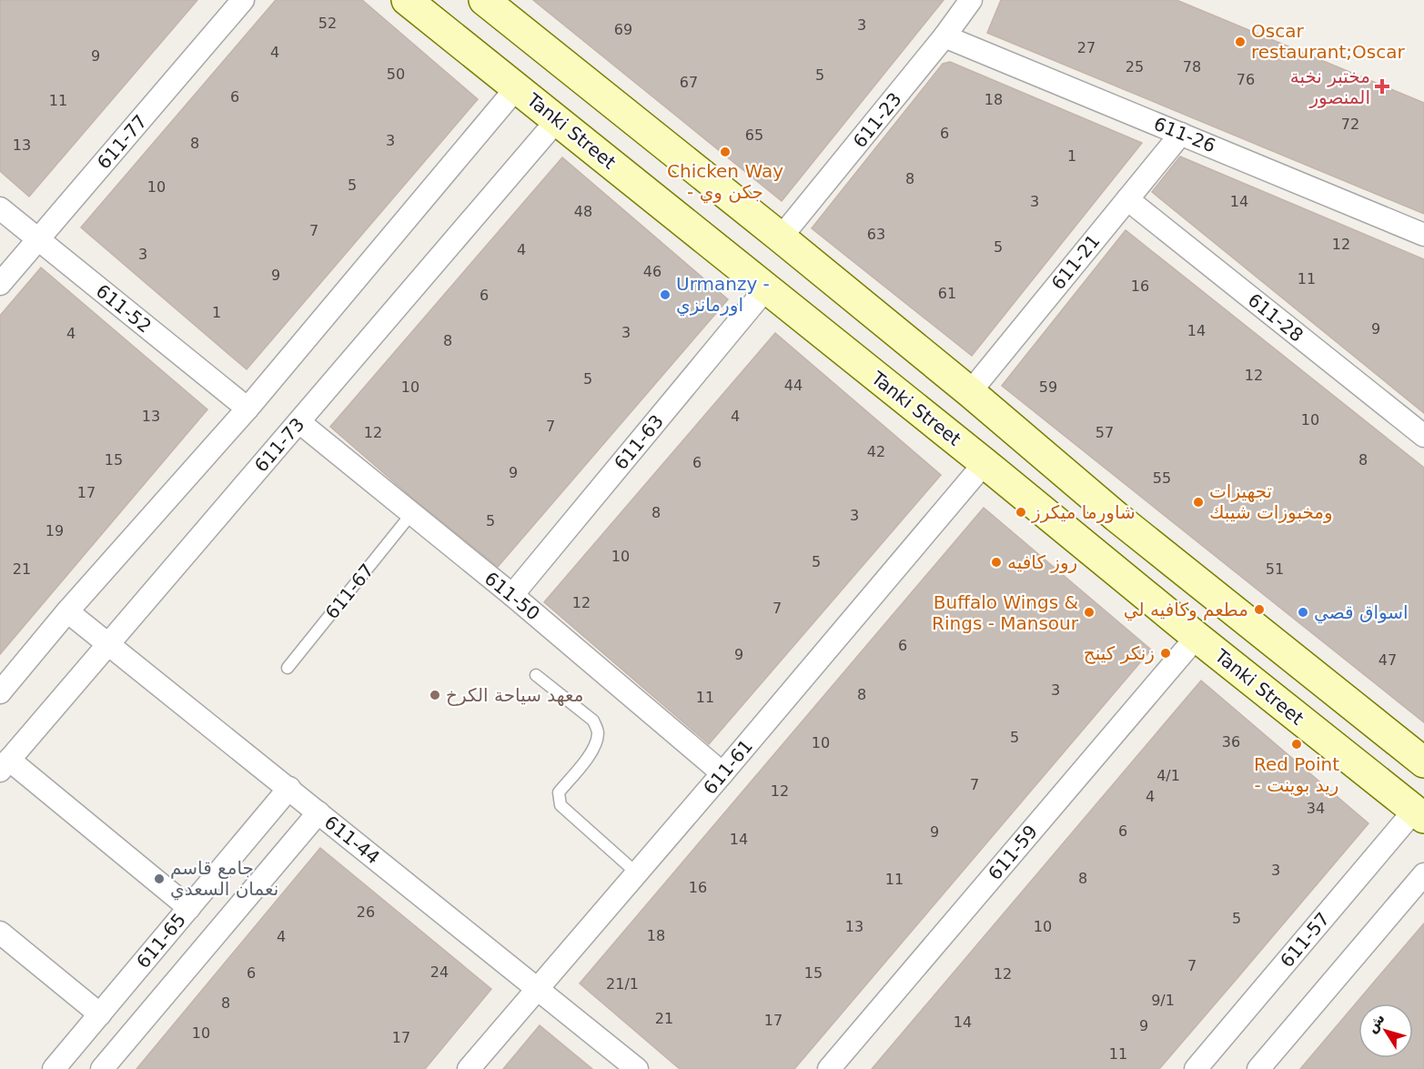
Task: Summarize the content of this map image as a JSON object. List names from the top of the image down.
{
  "streets": {
    "street": [
      "611-23",
      "Tanki Street",
      "611-26",
      "611-77",
      "611-21",
      "611-52",
      "611-28",
      "611-63",
      "611-73",
      "611-50",
      "611-61",
      "611-44",
      "611-59",
      "611-57",
      "611-65"
    ],
    "lane": ["611-67"]
  },
  "crossings": [
    ["611-23", "611-26"],
    ["Tanki Street", "611-63"],
    ["Tanki Street", "611-73"],
    ["Tanki Street", "611-61"],
    ["Tanki Street", "611-59"],
    ["Tanki Street", "611-57"],
    ["611-26", "611-21"],
    ["611-77", "611-52"],
    ["611-21", "611-28"],
    ["611-63", "611-50"],
    ["611-73", "611-50"],
    ["611-73", "611-44"],
    ["611-67", "611-50"],
    ["611-50", "611-61"],
    ["611-61", "611-44"],
    ["611-44", "611-65"]
  ],
  "places": {
    "other": [
      "Oscar restaurant;Oscar",
      "Chicken Way - جكن وي",
      "Urmanzy - اورمانزي",
      "تجهيزات ومخبوزات شيبك",
      "شاورما ميكرز",
      "روز كافيه",
      "مطعم وكافيه لي",
      "Buffalo Wings & Rings - Mansour",
      "اسواق قصي",
      "زنكر كينج",
      "معهد سياحة الكرخ",
      "Red Point - ريد بوينت",
      "جامع قاسم نعمان السعدي"
    ],
    "health": ["مختبر نخبة المنصور"]
  },
  "house_numbers": [
    "52",
    "3",
    "69",
    "27",
    "4",
    "9",
    "25",
    "78",
    "50",
    "5",
    "76",
    "67",
    "6",
    "18",
    "11",
    "72",
    "6",
    "65",
    "3",
    "8",
    "13",
    "1",
    "8",
    "5",
    "10",
    "3",
    "14",
    "48",
    "7",
    "63",
    "12",
    "5",
    "4",
    "3",
    "46",
    "9",
    "11",
    "16",
    "61",
    "6",
    "1",
    "9",
    "14",
    "3",
    "4",
    "8",
    "12",
    "5",
    "44",
    "10",
    "59",
    "13",
    "4",
    "10",
    "7",
    "12",
    "57",
    "42",
    "15",
    "8",
    "6",
    "9",
    "55",
    "17",
    "8",
    "3",
    "5",
    "19",
    "10",
    "5",
    "21",
    "51",
    "12",
    "7",
    "6",
    "9",
    "47",
    "3",
    "8",
    "11",
    "5",
    "36",
    "10",
    "4/1",
    "7",
    "12",
    "4",
    "34",
    "6",
    "9",
    "14",
    "3",
    "8",
    "11",
    "16",
    "26",
    "5",
    "13",
    "10",
    "18",
    "4",
    "7",
    "24",
    "6",
    "15",
    "12",
    "21/1",
    "9/1",
    "8",
    "21",
    "17",
    "14",
    "9",
    "10",
    "17",
    "11"
  ],
  "north": "top left"
}
